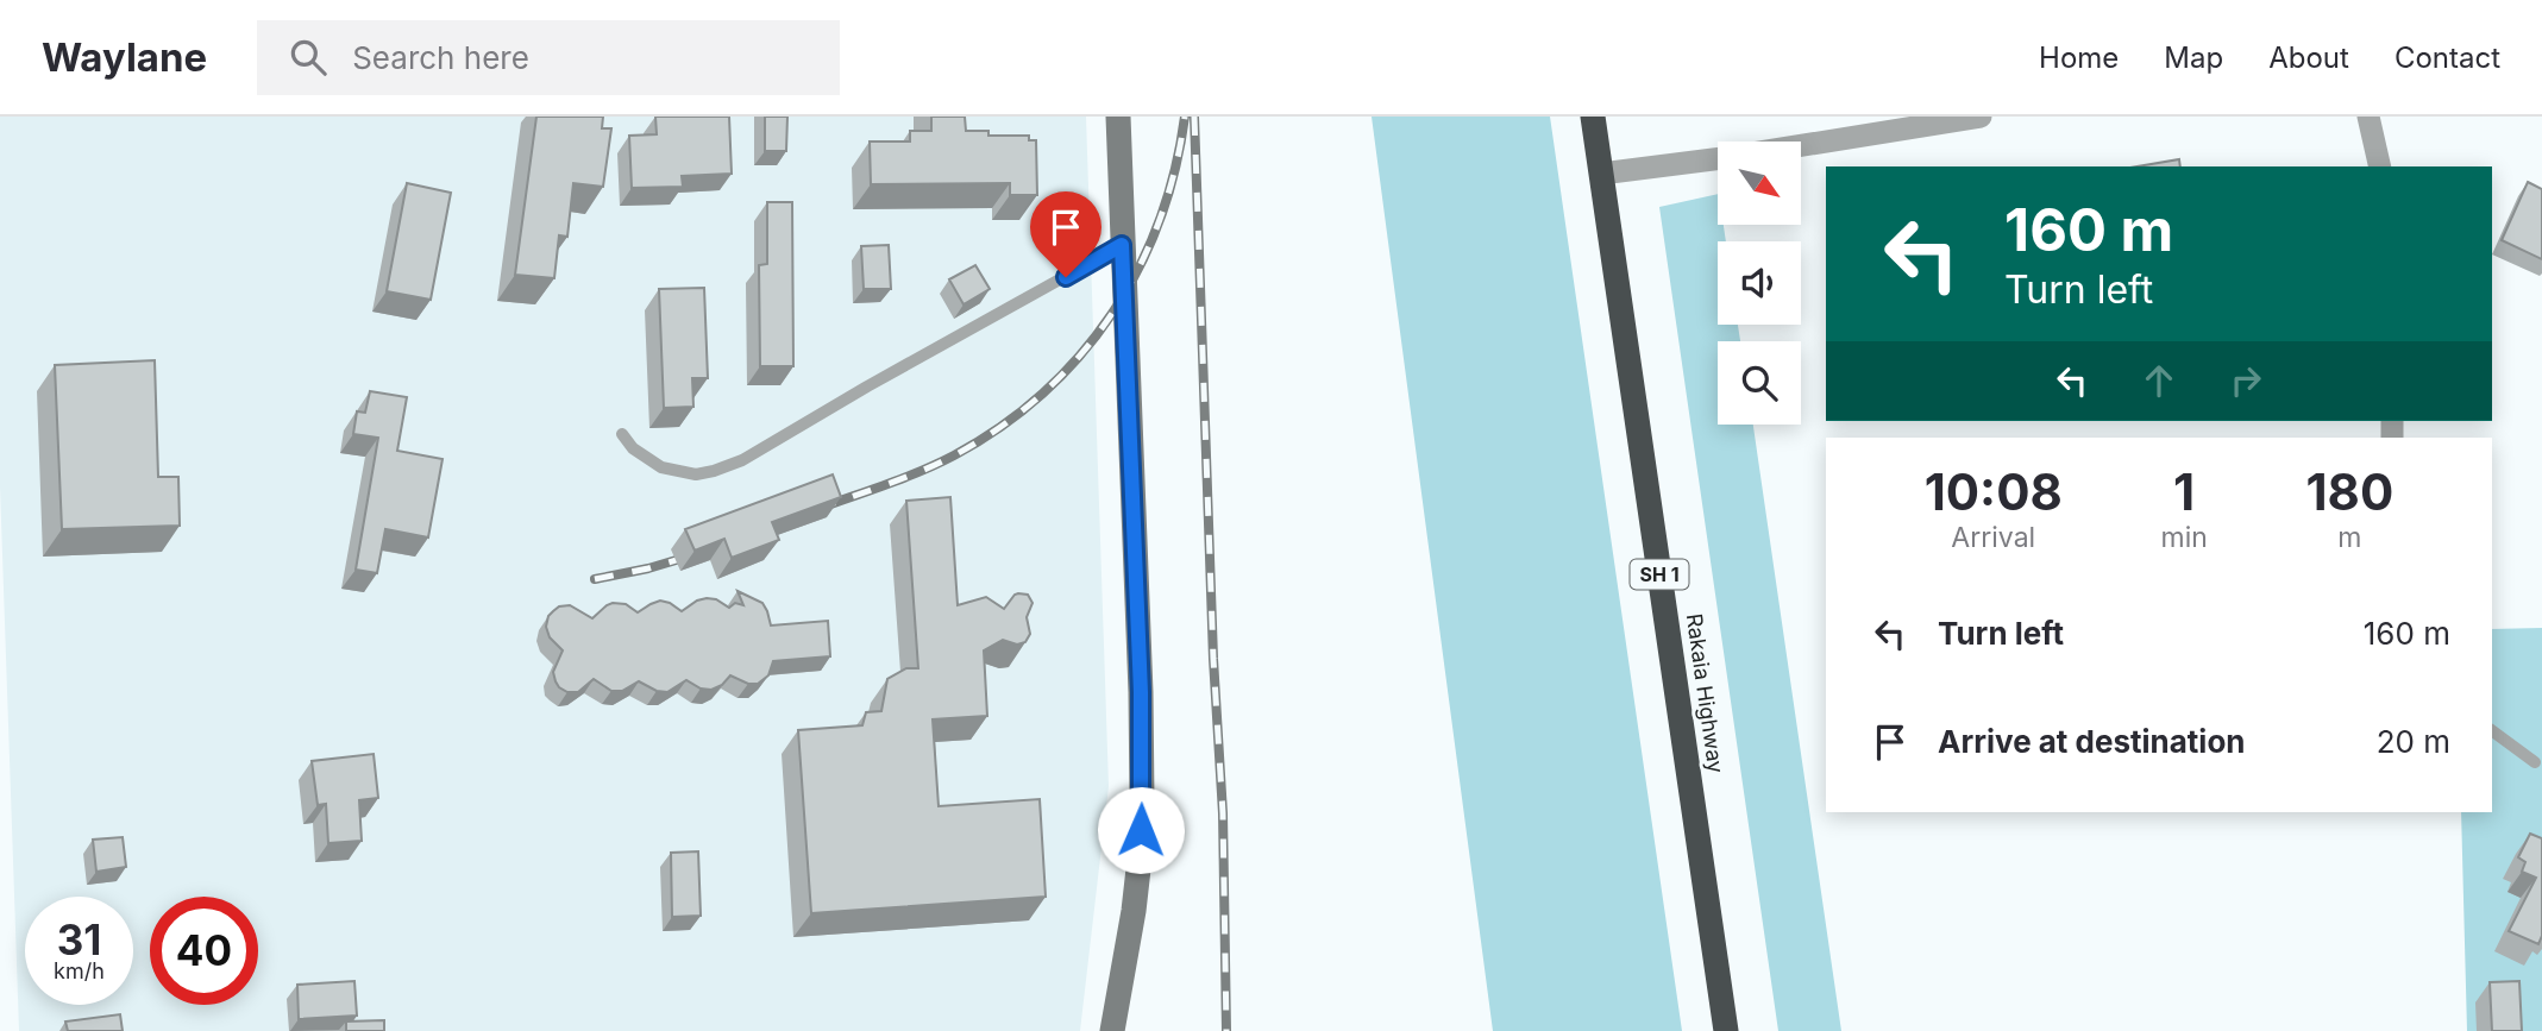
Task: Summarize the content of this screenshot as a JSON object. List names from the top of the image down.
{
  "streets": {
    "highway": ["SH 1", "Rakaia Highway"]
  },
  "north": "bottom right",
  "page": {
    "header": "Waylane",
    "search": "Search here",
    "nav": [
      "Home",
      "Map",
      "About",
      "Contact"
    ],
    "turn": ["160 m", "Turn left"],
    "eta": [
      "10:08",
      "Arrival",
      "1",
      "min",
      "180",
      "m"
    ],
    "list": [
      {
        "name": "Turn left",
        "value": "160 m"
      },
      {
        "name": "Arrive at destination",
        "value": "20 m"
      }
    ],
    "speed": "31 km/h",
    "limit": "40"
  }
}
